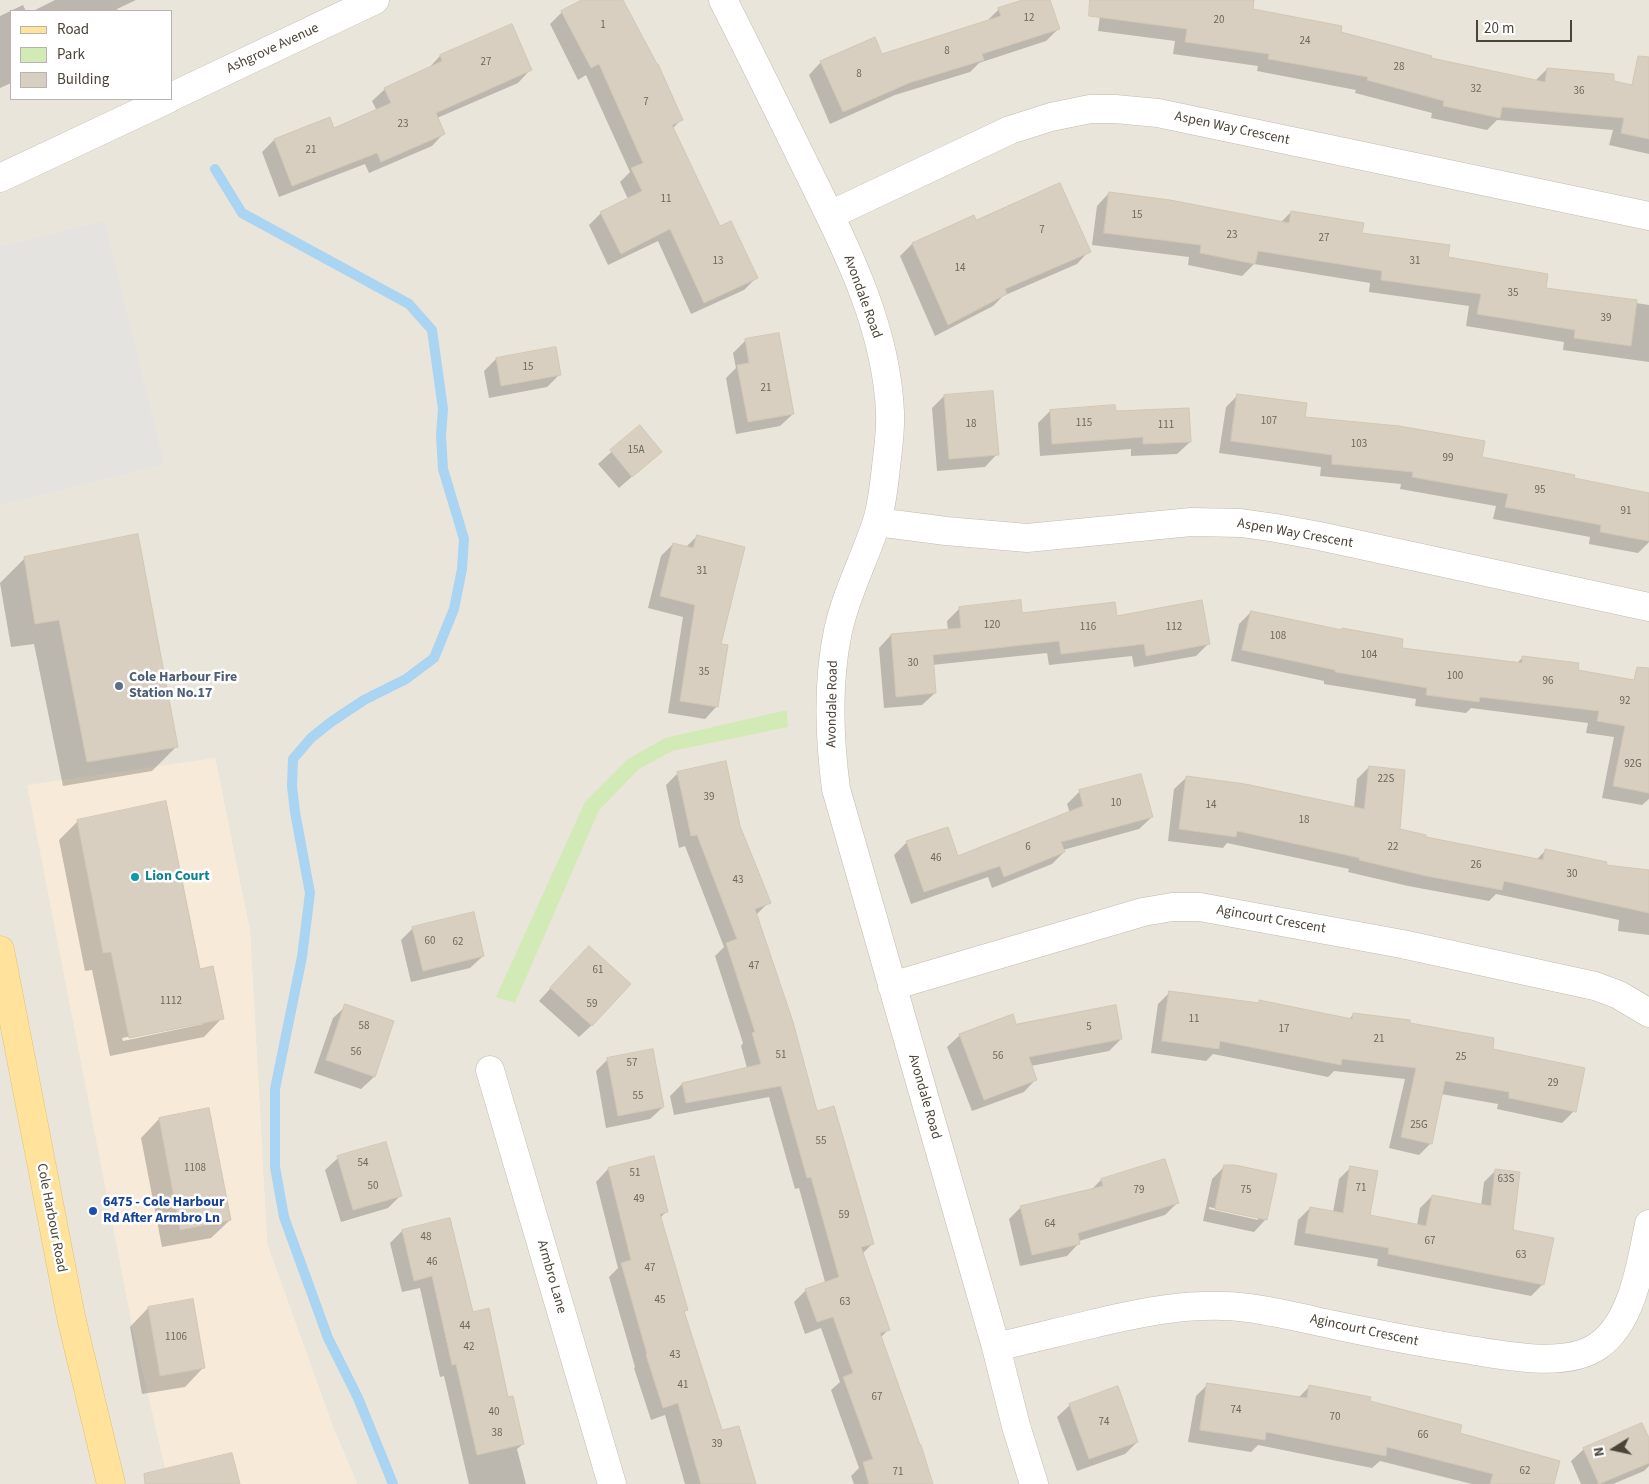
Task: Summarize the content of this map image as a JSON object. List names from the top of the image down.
{
  "streets": {
    "main road": ["Cole Harbour Road"],
    "street": [
      "Ashgrove Avenue",
      "Aspen Way Crescent",
      "Avondale Road",
      "Agincourt Crescent",
      "Armbro Lane"
    ]
  },
  "crossings": [
    ["Aspen Way Crescent", "Avondale Road"],
    ["Avondale Road", "Agincourt Crescent"]
  ],
  "places": ["Cole Harbour Fire Station No.17", "Lion Court", "6475 - Cole Harbour Rd After Armbro Ln"],
  "house_numbers": [
    "12",
    "20",
    "1",
    "24",
    "8",
    "27",
    "28",
    "8",
    "32",
    "36",
    "7",
    "23",
    "21",
    "11",
    "15",
    "7",
    "23",
    "27",
    "13",
    "31",
    "14",
    "35",
    "39",
    "15",
    "21",
    "107",
    "115",
    "18",
    "111",
    "103",
    "15A",
    "99",
    "95",
    "91",
    "31",
    "120",
    "116",
    "112",
    "108",
    "104",
    "30",
    "35",
    "100",
    "96",
    "92",
    "92G",
    "22S",
    "39",
    "10",
    "14",
    "18",
    "6",
    "22",
    "46",
    "26",
    "30",
    "43",
    "60",
    "62",
    "47",
    "61",
    "1112",
    "59",
    "11",
    "58",
    "5",
    "17",
    "21",
    "56",
    "51",
    "56",
    "25",
    "57",
    "29",
    "55",
    "25G",
    "55",
    "54",
    "1108",
    "51",
    "63S",
    "50",
    "71",
    "79",
    "75",
    "49",
    "59",
    "64",
    "48",
    "67",
    "63",
    "46",
    "47",
    "45",
    "63",
    "44",
    "1106",
    "42",
    "43",
    "41",
    "67",
    "74",
    "40",
    "70",
    "74",
    "38",
    "66",
    "39",
    "62",
    "71"
  ],
  "legend": ["Road", "Park", "Building"],
  "scale_bar": "20 m",
  "north": "left"
}
